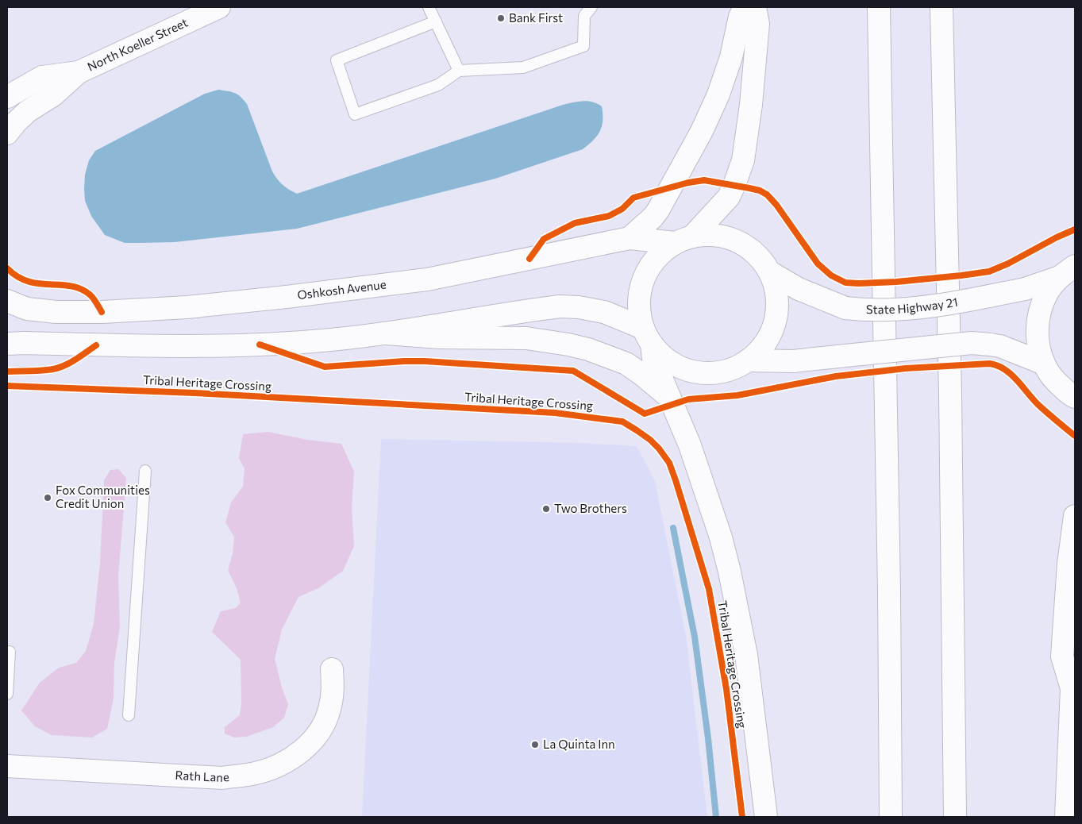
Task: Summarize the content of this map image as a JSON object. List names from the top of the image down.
{
  "streets": {
    "main road": [
      "North Koeller Street",
      "Oshkosh Avenue",
      "State Highway 21",
      "Rath Lane"
    ],
    "cycle path": ["Tribal Heritage Crossing"]
  },
  "crossings": [
    ["Oshkosh Avenue", "State Highway 21"]
  ],
  "places": [
    "Bank First",
    "Fox Communities Credit Union",
    "Two Brothers",
    "La Quinta Inn"
  ]
}
